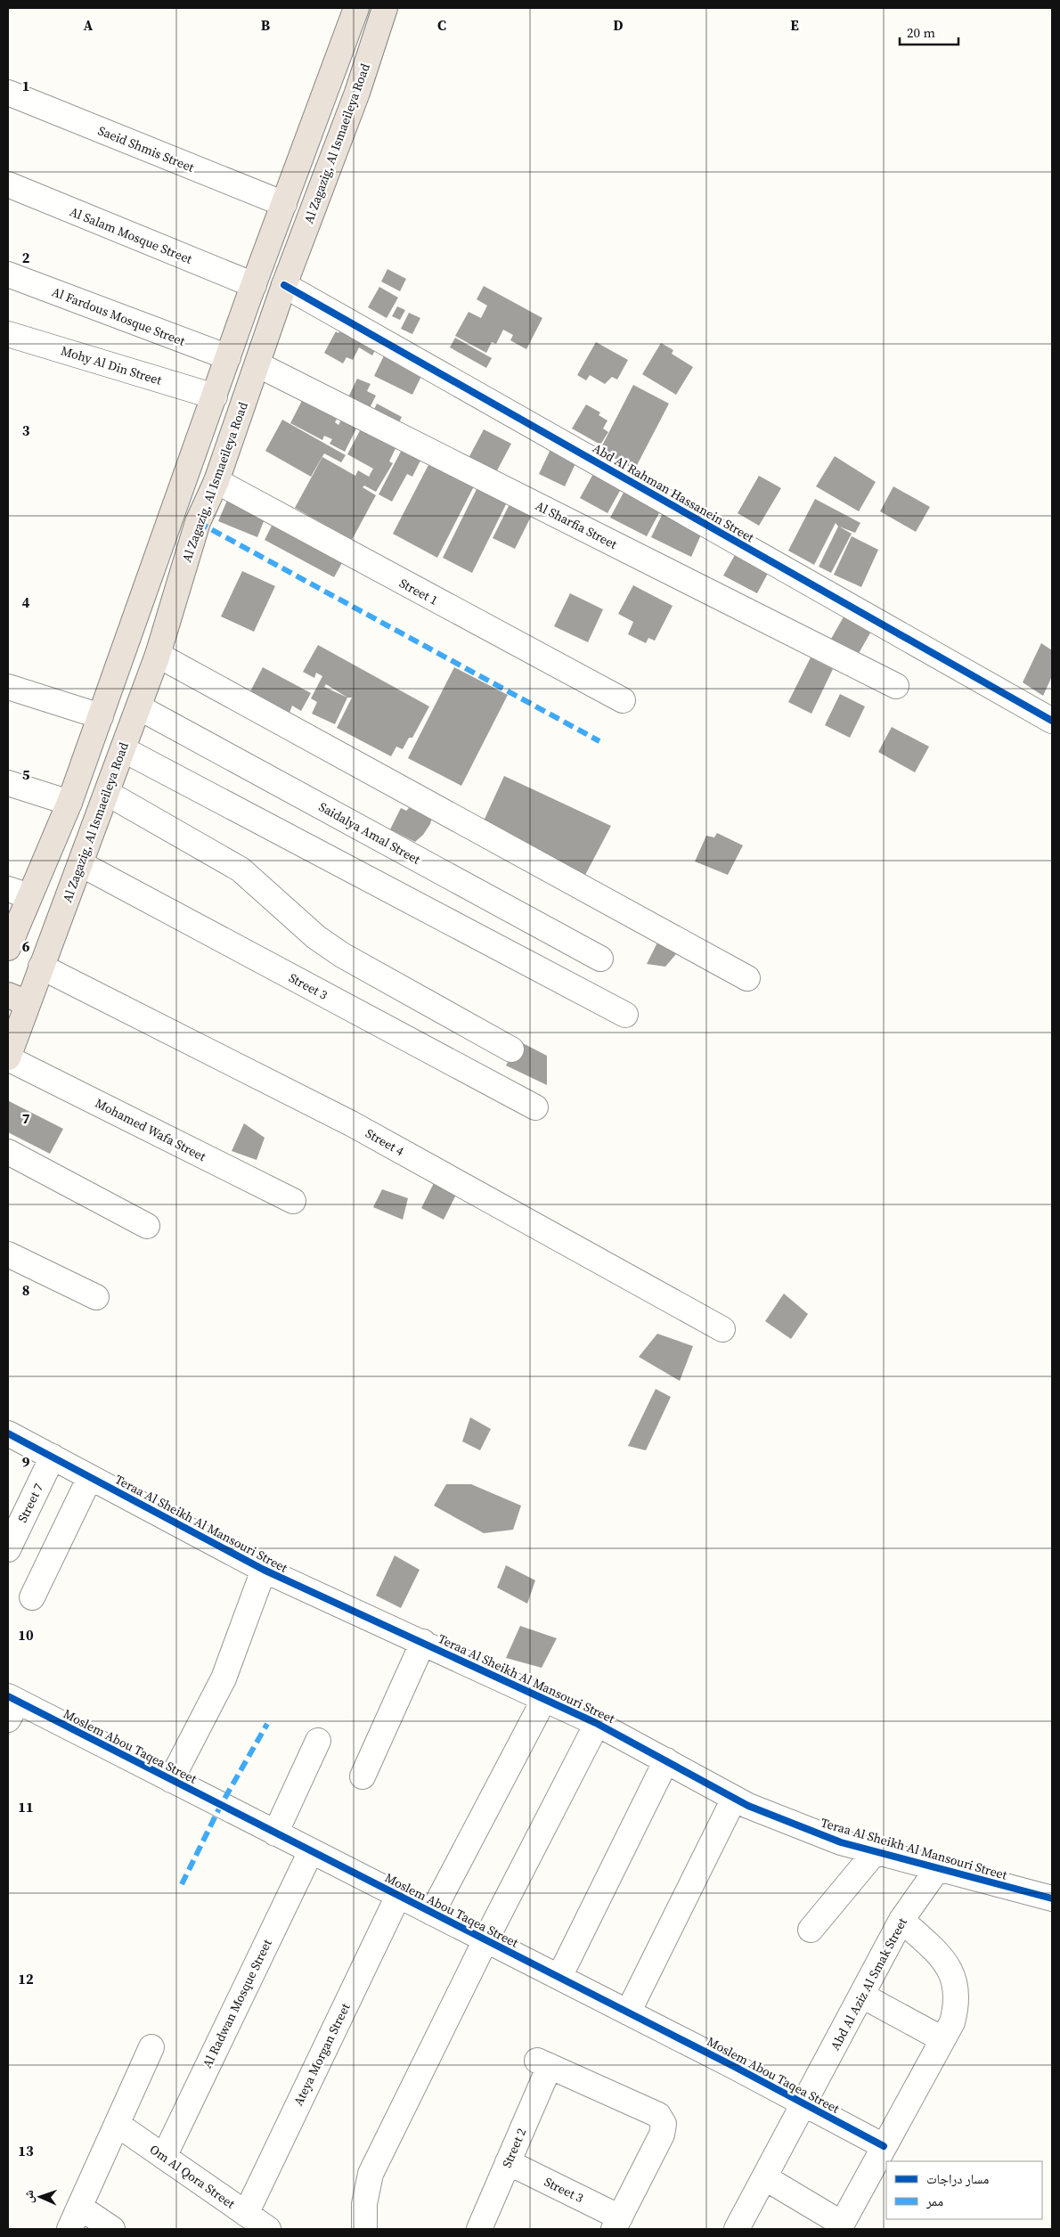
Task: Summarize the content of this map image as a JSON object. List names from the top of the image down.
{
  "streets": {
    "highway": ["Al Zagazig, Al Ismaeileya Road"],
    "street": [
      "Saeid Shmis Street",
      "Al Salam Mosque Street",
      "Al Fardous Mosque Street",
      "Mohy Al Din Street",
      "Abd Al Rahman Hassanein Street",
      "Al Sharfia Street",
      "Street 1",
      "Saidalya Amal Street",
      "Street 3",
      "Mohamed Wafa Street",
      "Street 4",
      "Street 7",
      "Teraa Al Sheikh Al Mansouri Street",
      "Moslem Abou Taqea Street",
      "Abd Al Aziz Al Smak Street",
      "Al Radwan Mosque Street",
      "Ateya Morgan Street",
      "Street 2",
      "Om Al Qora Street"
    ]
  },
  "crossings": [
    ["Al Zagazig, Al Ismaeileya Road", "Abd Al Rahman Hassanein Street"],
    ["Al Zagazig, Al Ismaeileya Road", "Al Sharfia Street"],
    ["Al Zagazig, Al Ismaeileya Road", "Street 1"],
    ["Al Zagazig, Al Ismaeileya Road", "Saidalya Amal Street"],
    ["Al Zagazig, Al Ismaeileya Road", "Street 3"],
    ["Al Zagazig, Al Ismaeileya Road", "Mohamed Wafa Street"],
    ["Al Zagazig, Al Ismaeileya Road", "Street 4"],
    ["Street 3", "Street 2"],
    ["Street 7", "Teraa Al Sheikh Al Mansouri Street"],
    ["Teraa Al Sheikh Al Mansouri Street", "Abd Al Aziz Al Smak Street"],
    ["Moslem Abou Taqea Street", "Abd Al Aziz Al Smak Street"],
    ["Moslem Abou Taqea Street", "Al Radwan Mosque Street"],
    ["Moslem Abou Taqea Street", "Ateya Morgan Street"],
    ["Al Radwan Mosque Street", "Om Al Qora Street"],
    ["Ateya Morgan Street", "Om Al Qora Street"]
  ],
  "legend": ["مسار دراجات", "ممر"],
  "scale_bar": "20 m",
  "north": "left",
  "grid": {
    "columns": [
      "A",
      "B",
      "C",
      "D",
      "E"
    ],
    "rows": [
      "1",
      "2",
      "3",
      "4",
      "5",
      "6",
      "7",
      "8",
      "9",
      "10",
      "11",
      "12",
      "13"
    ]
  }
}
